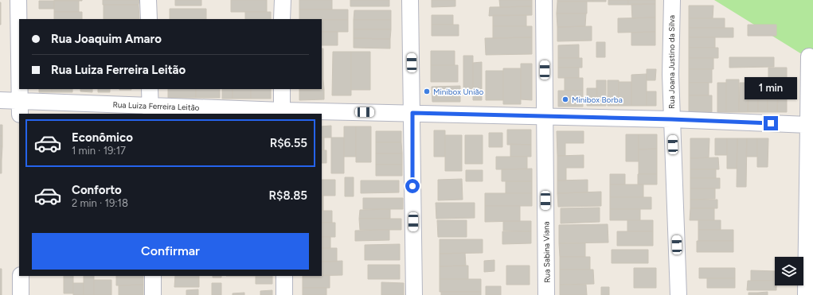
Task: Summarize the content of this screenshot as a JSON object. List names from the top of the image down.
{
  "streets": {
    "street": ["Rua Joana Justino da Silva", "Rua Luiza Ferreira Leitão", "Rua Sabina Viana"]
  },
  "crossings": [
    ["Rua Joana Justino da Silva", "Rua Luiza Ferreira Leitão"],
    ["Rua Luiza Ferreira Leitão", "Rua Sabina Viana"]
  ],
  "places": ["Minibox União", "Minibox Borba"],
  "page": {
    "banner": ["Rua Joaquim Amaro", "Rua Luiza Ferreira Leitão"],
    "bubble": "1 min",
    "list": [
      {
        "name": "Econômico",
        "note": "1 min · 19:17",
        "value": "R$6.55"
      },
      {
        "name": "Conforto",
        "note": "2 min · 19:18",
        "value": "R$8.85"
      }
    ],
    "buttons": "Confirmar"
  }
}
